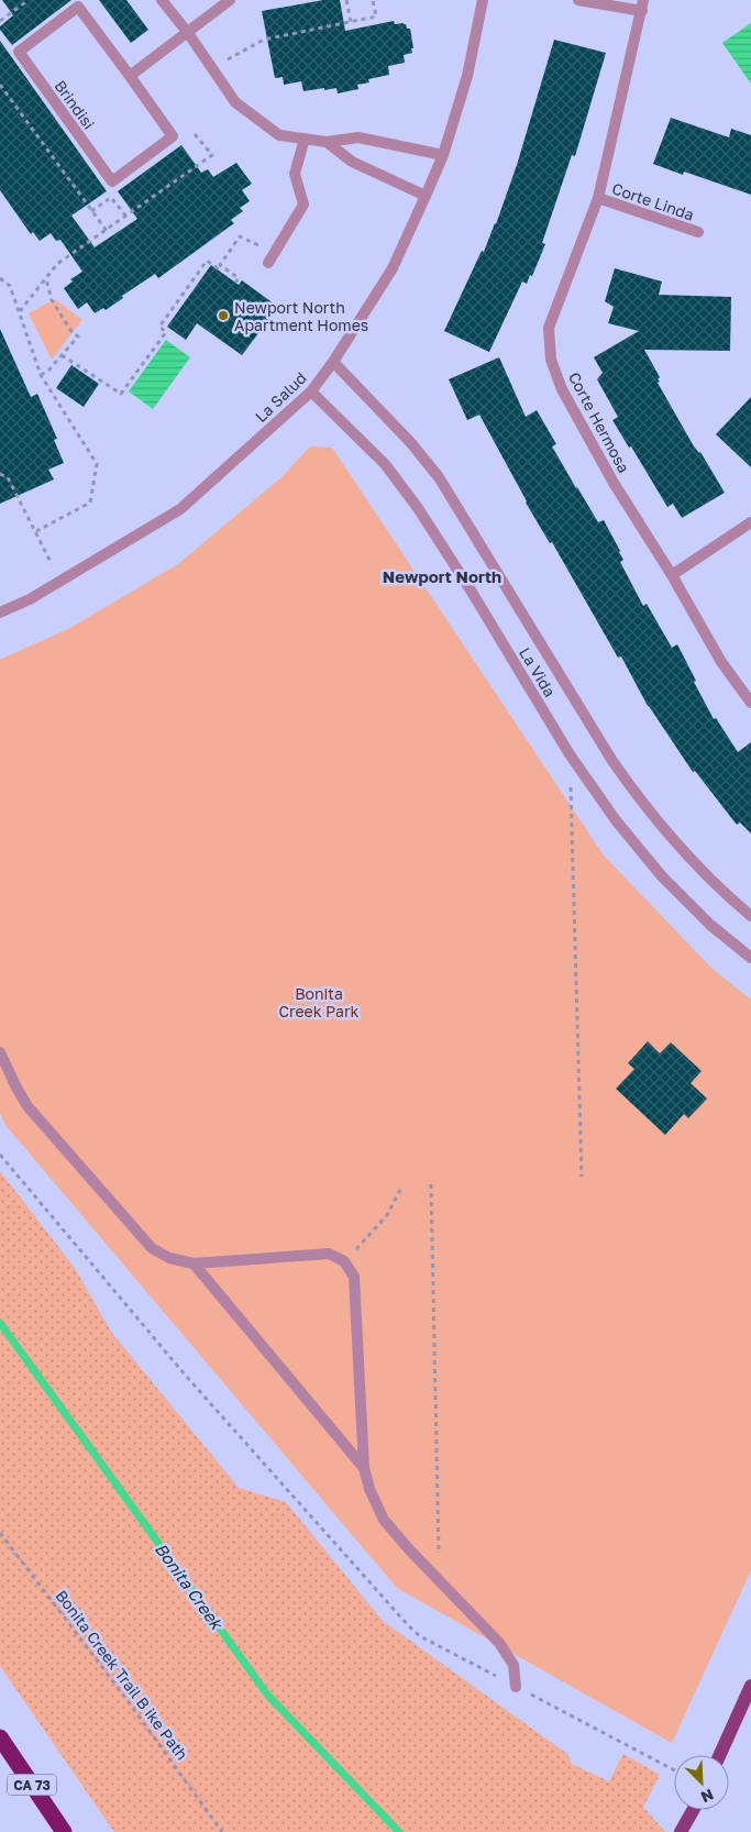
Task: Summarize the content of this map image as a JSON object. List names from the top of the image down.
{
  "streets": {
    "highway": ["CA 73"],
    "street": [
      "Brindisi",
      "Corte Linda",
      "La Salud",
      "Corte Hermosa",
      "La Vida"
    ],
    "path": ["Bonita Creek Trail B ike Path"]
  },
  "crossings": [
    ["Corte Linda", "Corte Hermosa"],
    ["La Salud", "La Vida"]
  ],
  "districts": ["Newport North"],
  "water": ["Bonita Creek"],
  "parks": ["Bonita Creek Park"],
  "places": ["Newport North Apartment Homes"],
  "north": "bottom right"
}
